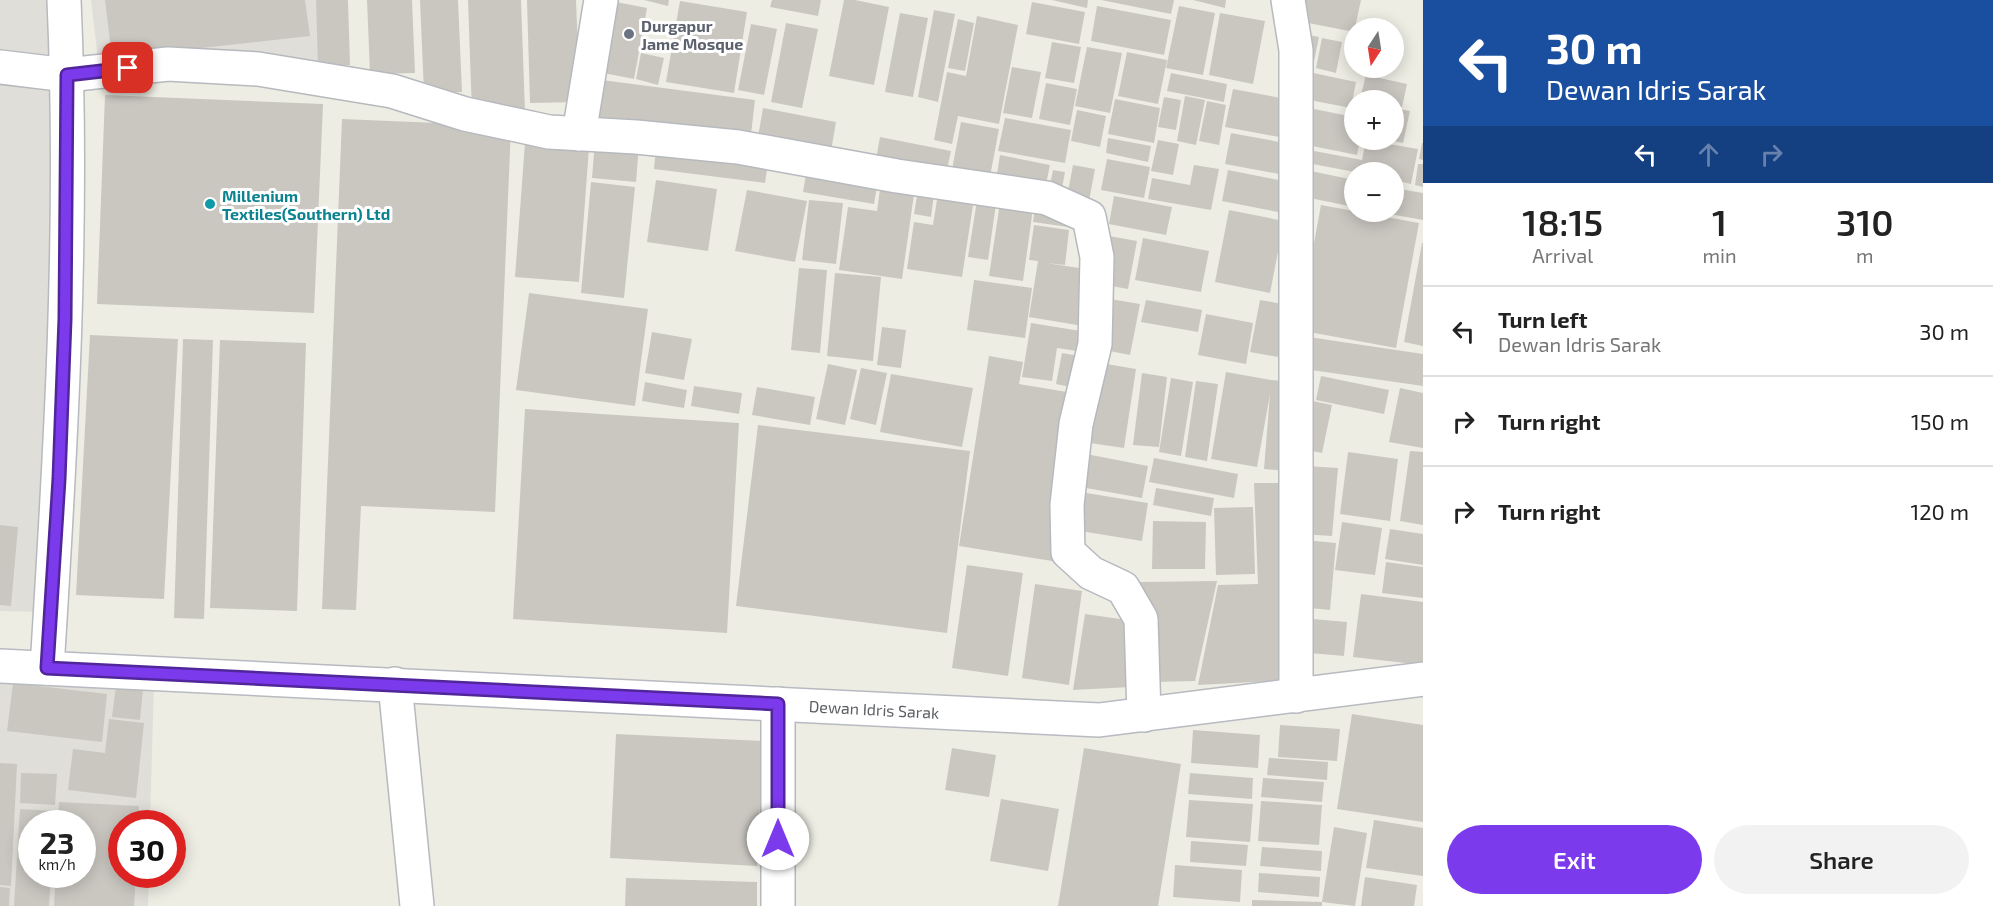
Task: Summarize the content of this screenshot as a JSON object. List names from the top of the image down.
{
  "streets": {
    "street": ["Dewan Idris Sarak"]
  },
  "places": ["Durgapur Jame Mosque", "Millenium Textiles(Southern) Ltd"],
  "north": "bottom",
  "page": {
    "turn": ["30 m", "Dewan Idris Sarak"],
    "map_buttons": ["+", "−"],
    "eta": [
      "18:15",
      "Arrival",
      "1",
      "min",
      "310",
      "m"
    ],
    "list": [
      {
        "name": "Turn left",
        "note": "Dewan Idris Sarak",
        "value": "30 m"
      },
      {
        "name": "Turn right",
        "value": "150 m"
      },
      {
        "name": "Turn right",
        "value": "120 m"
      }
    ],
    "speed": "23 km/h",
    "limit": "30",
    "buttons": ["Exit", "Share"]
  }
}
